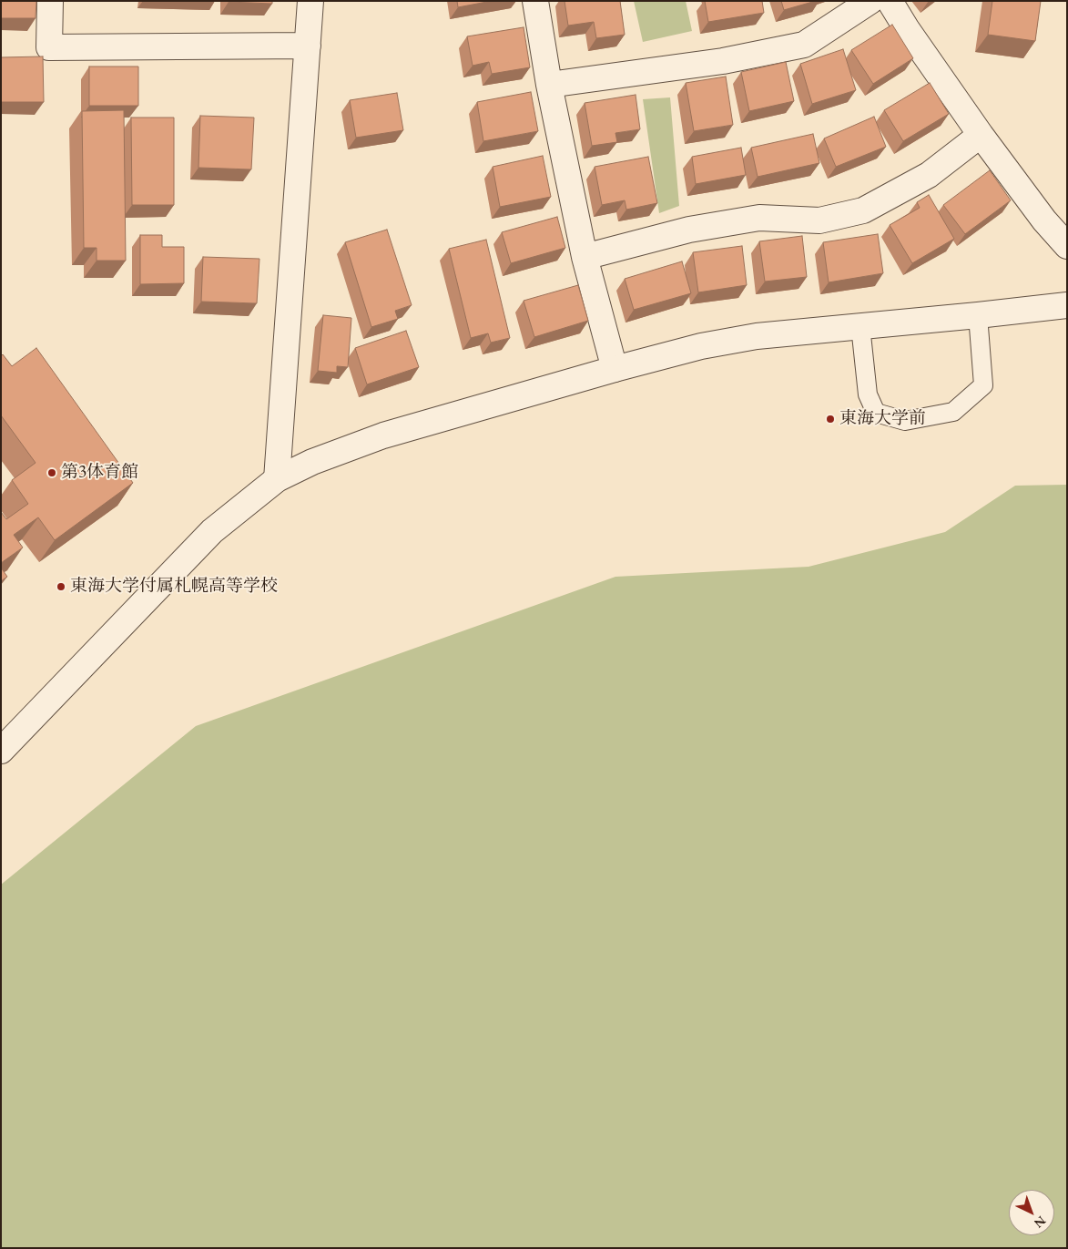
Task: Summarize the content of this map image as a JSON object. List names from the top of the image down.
{
  "places": ["東海大学前", "第3体育館", "東海大学付属札幌高等学校"],
  "north": "bottom right"
}
